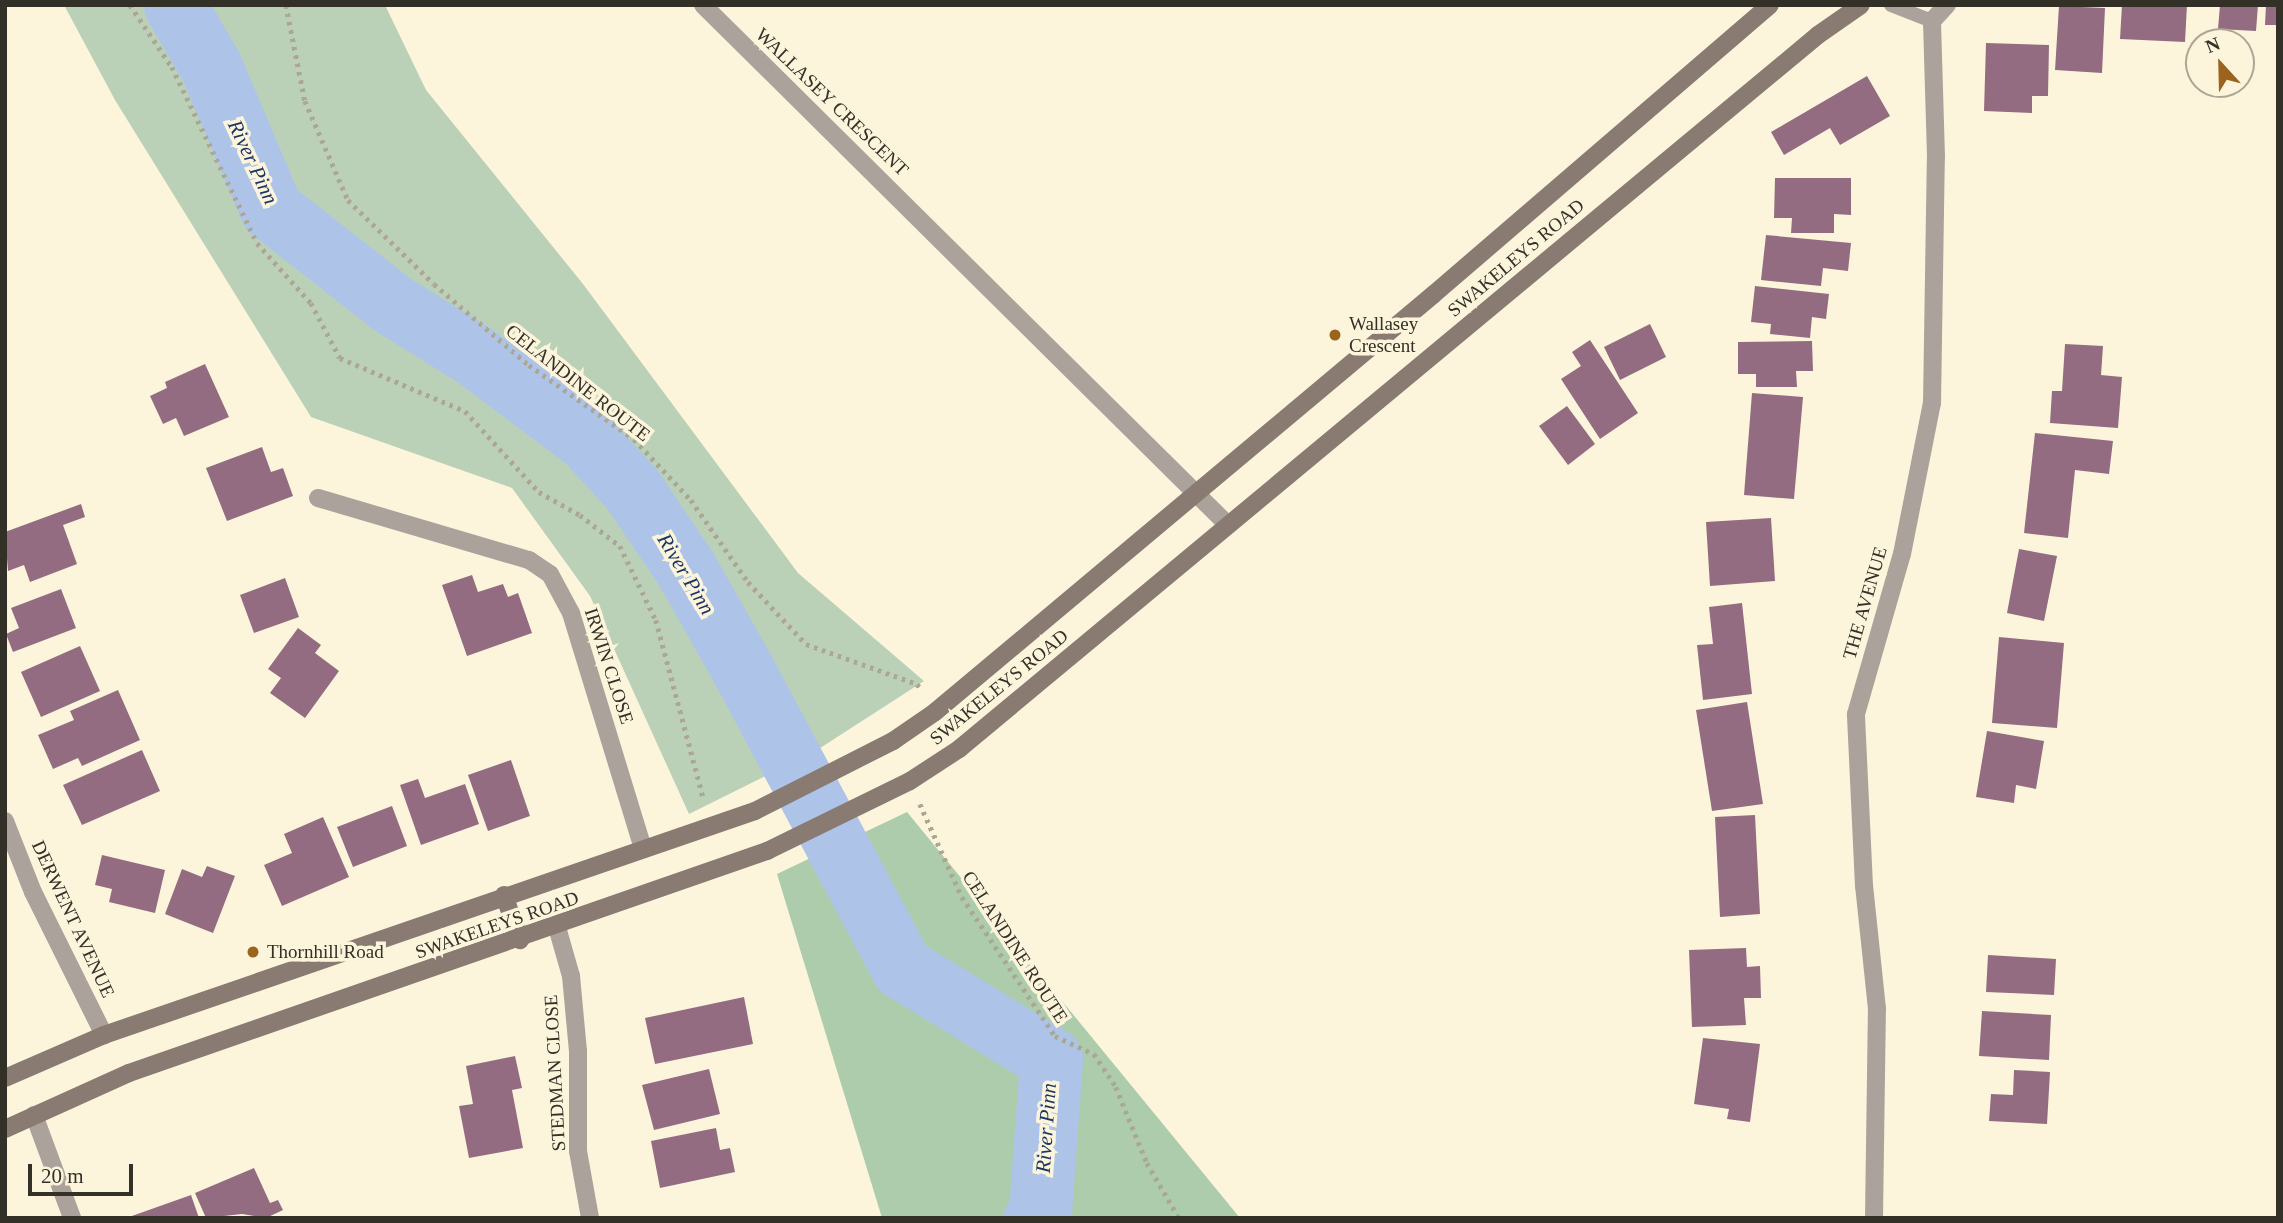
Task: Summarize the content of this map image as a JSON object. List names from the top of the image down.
{
  "streets": {
    "main road": ["SWAKELEYS ROAD"],
    "street": [
      "WALLASEY CRESCENT",
      "THE AVENUE",
      "IRWIN CLOSE",
      "DERWENT AVENUE",
      "STEDMAN CLOSE"
    ],
    "path": ["CELANDINE ROUTE"]
  },
  "crossings": [
    ["WALLASEY CRESCENT", "SWAKELEYS ROAD"],
    ["SWAKELEYS ROAD", "CELANDINE ROUTE"],
    ["SWAKELEYS ROAD", "IRWIN CLOSE"],
    ["SWAKELEYS ROAD", "DERWENT AVENUE"],
    ["SWAKELEYS ROAD", "STEDMAN CLOSE"]
  ],
  "water": ["River Pinn"],
  "places": ["Wallasey Crescent", "Thornhill Road"],
  "scale_bar": "20 m",
  "north": "top"
}
